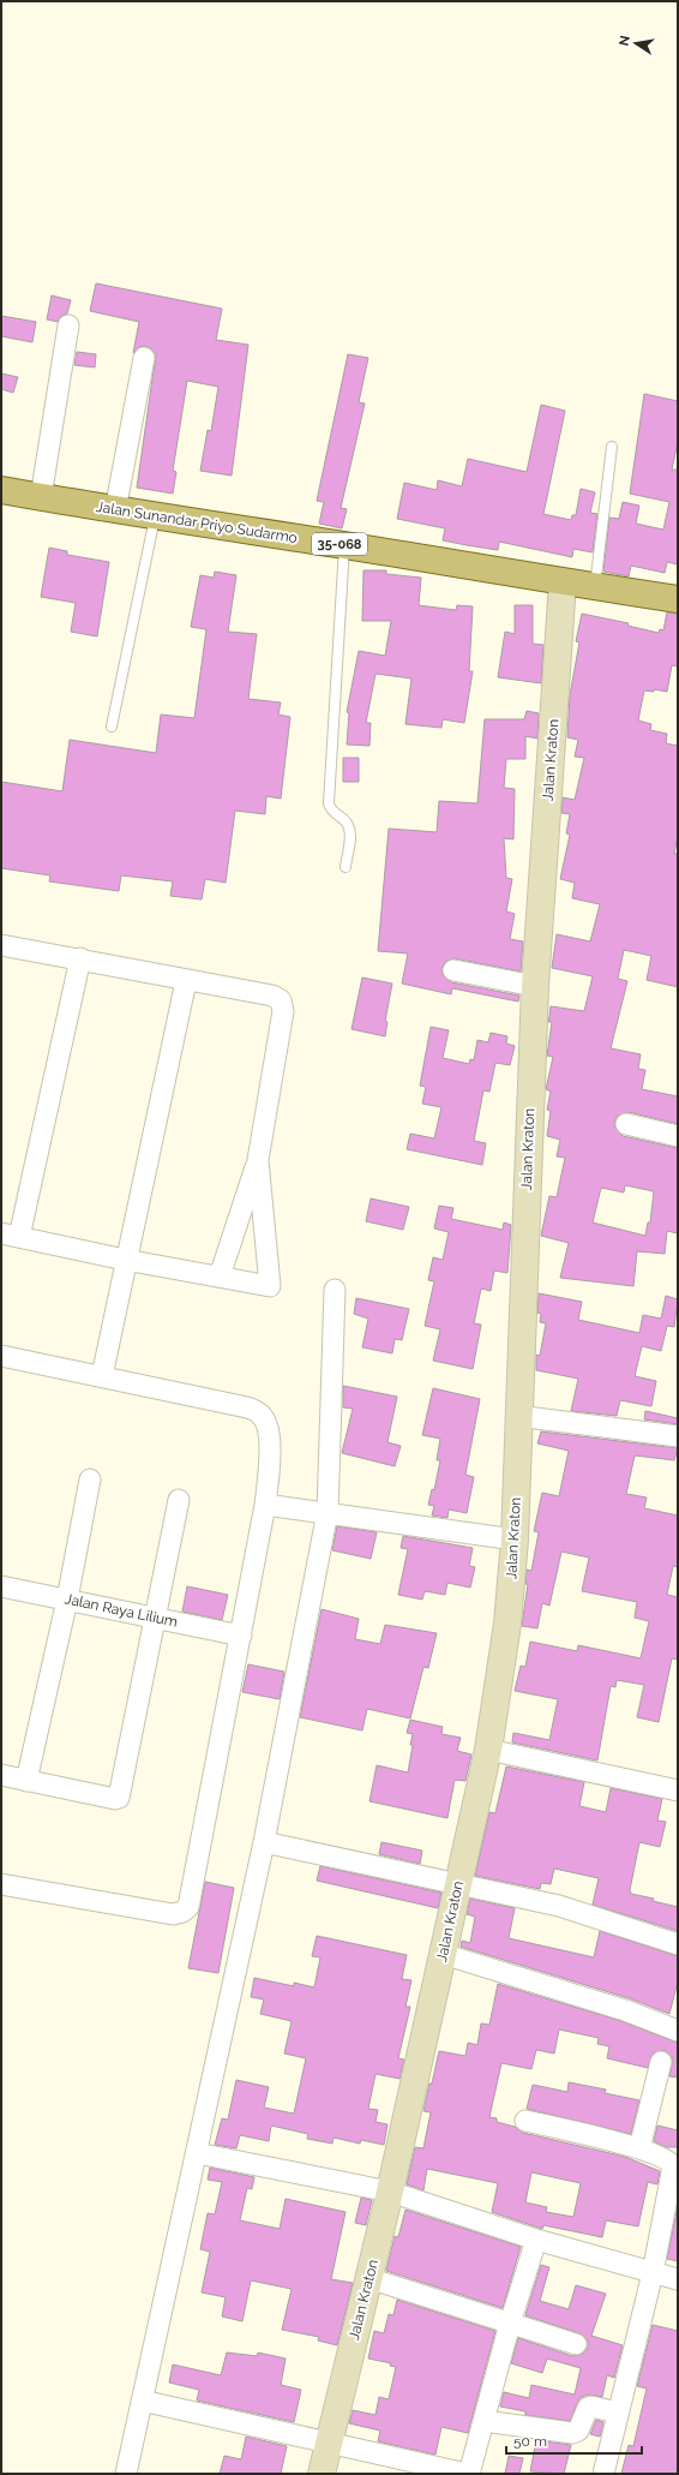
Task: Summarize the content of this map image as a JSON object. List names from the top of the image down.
{
  "streets": {
    "main road": ["Jalan Sunandar Priyo Sudarmo", "35-068"],
    "street": ["Jalan Kraton", "Jalan Raya Lilium"]
  },
  "crossings": [
    ["Jalan Sunandar Priyo Sudarmo", "Jalan Kraton"]
  ],
  "scale_bar": "50 m",
  "north": "left"
}
